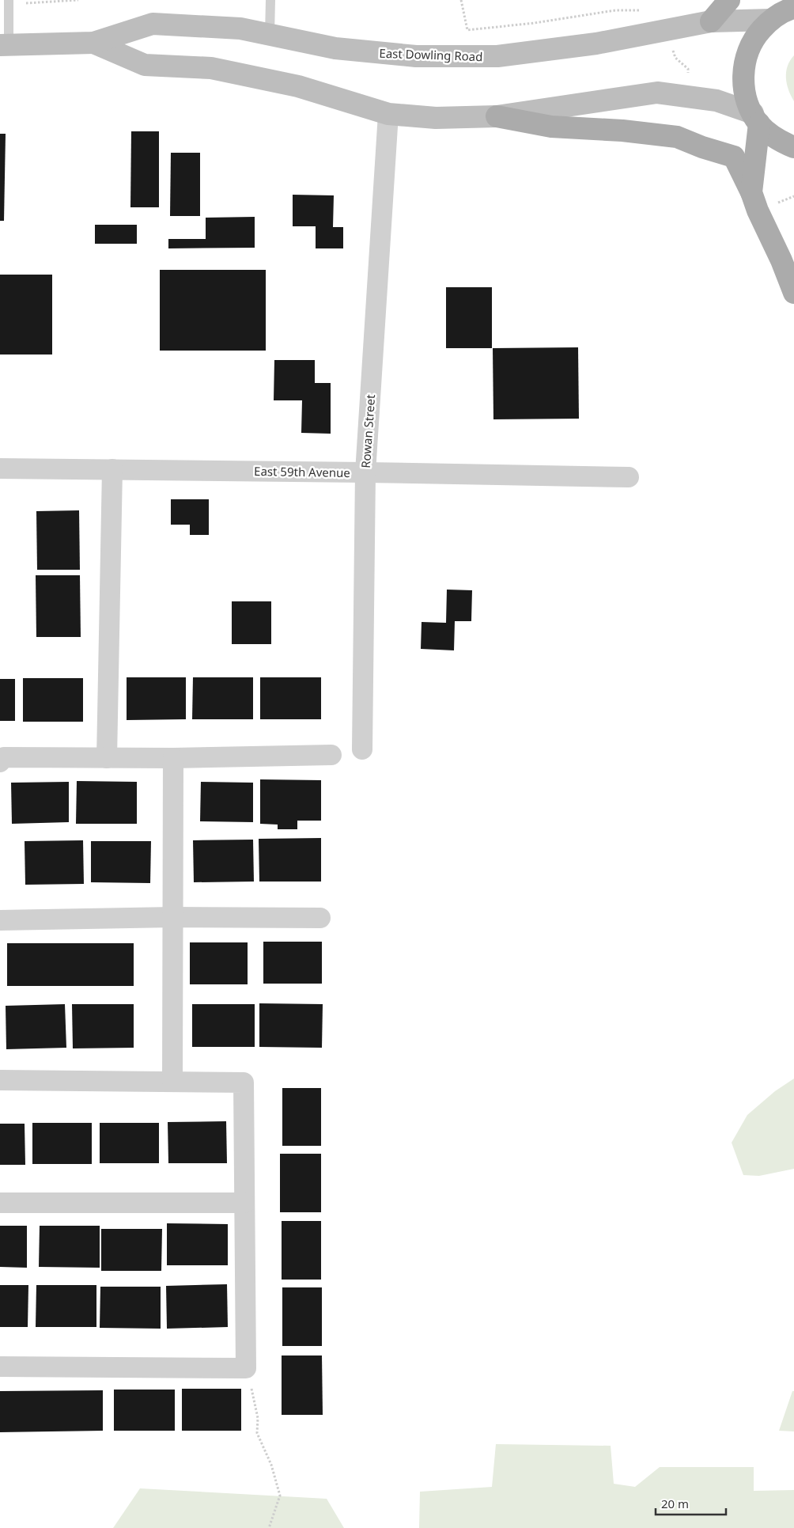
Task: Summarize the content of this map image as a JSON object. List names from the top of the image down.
{
  "streets": {
    "main road": ["East Dowling Road"],
    "street": ["Rowan Street", "East 59th Avenue"]
  },
  "crossings": [
    ["East Dowling Road", "Rowan Street"],
    ["Rowan Street", "East 59th Avenue"]
  ],
  "scale_bar": "20 m"
}
